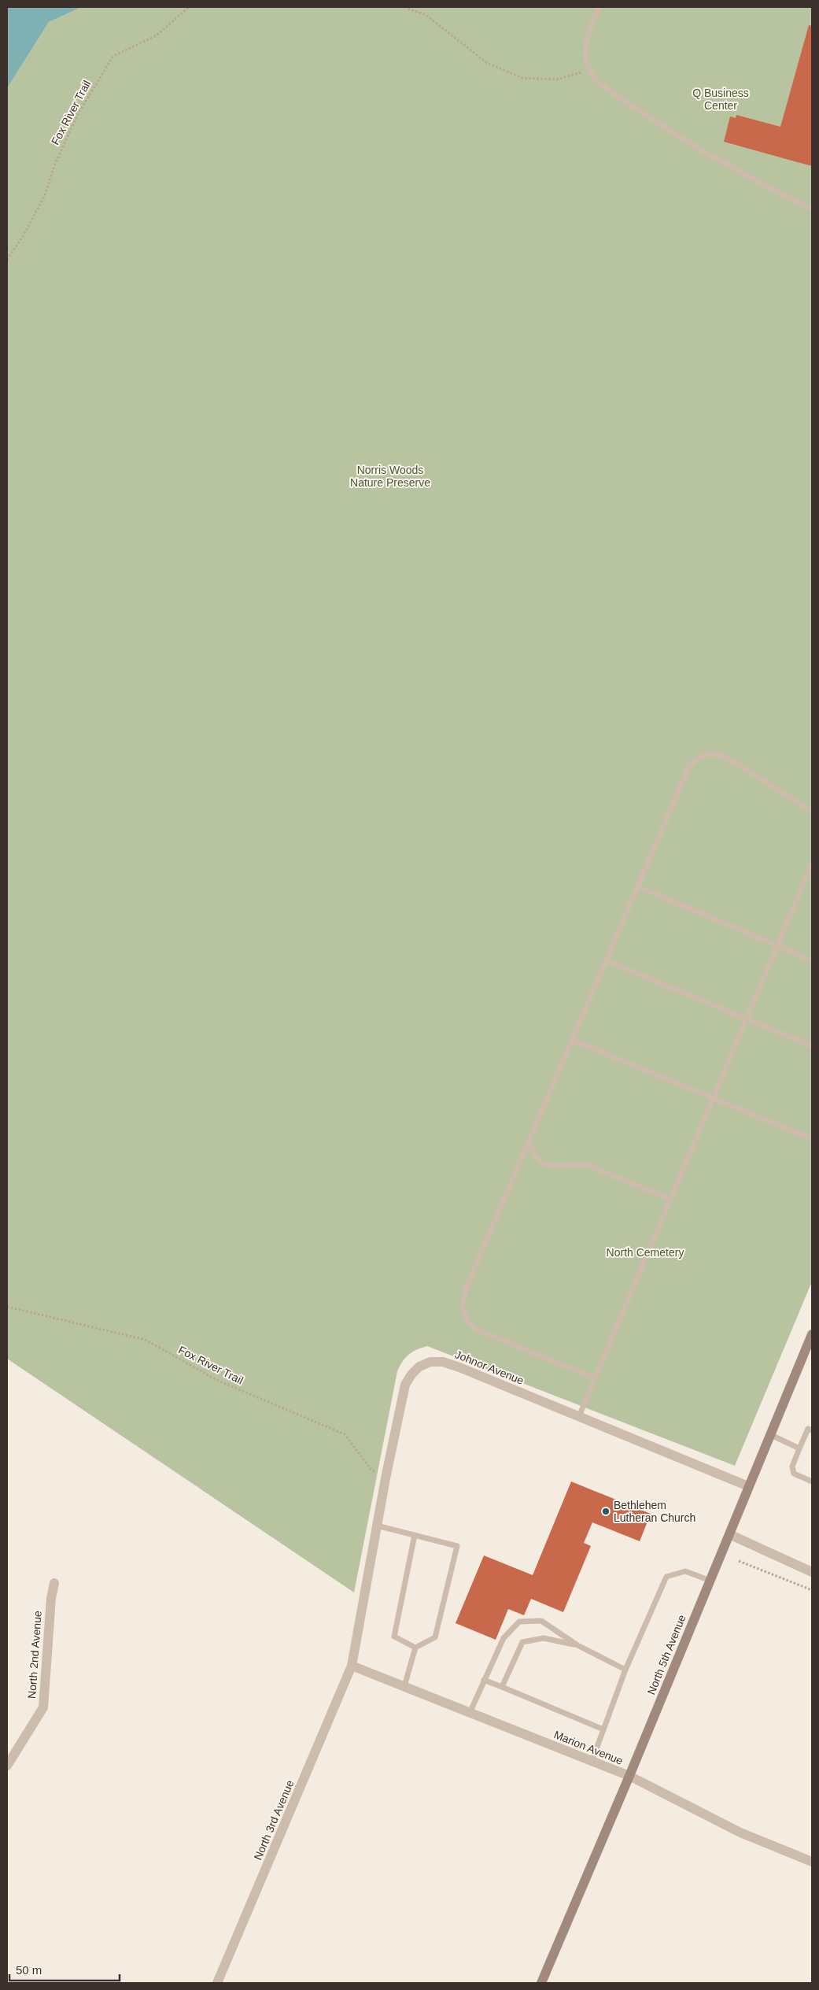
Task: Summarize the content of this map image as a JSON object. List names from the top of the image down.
{
  "streets": {
    "main road": ["North 5th Avenue"],
    "street": [
      "Johnor Avenue",
      "North 2nd Avenue",
      "Marion Avenue",
      "North 3rd Avenue"
    ],
    "path": ["Fox River Trail"]
  },
  "crossings": [
    ["Fox River Trail", "Johnor Avenue"],
    ["Johnor Avenue", "North 5th Avenue"],
    ["Johnor Avenue", "Marion Avenue"],
    ["Johnor Avenue", "North 3rd Avenue"],
    ["North 5th Avenue", "Marion Avenue"],
    ["Marion Avenue", "North 3rd Avenue"]
  ],
  "parks": ["Q Business Center", "Norris Woods Nature Preserve", "North Cemetery"],
  "places": ["Bethlehem Lutheran Church"],
  "scale_bar": "50 m"
}
